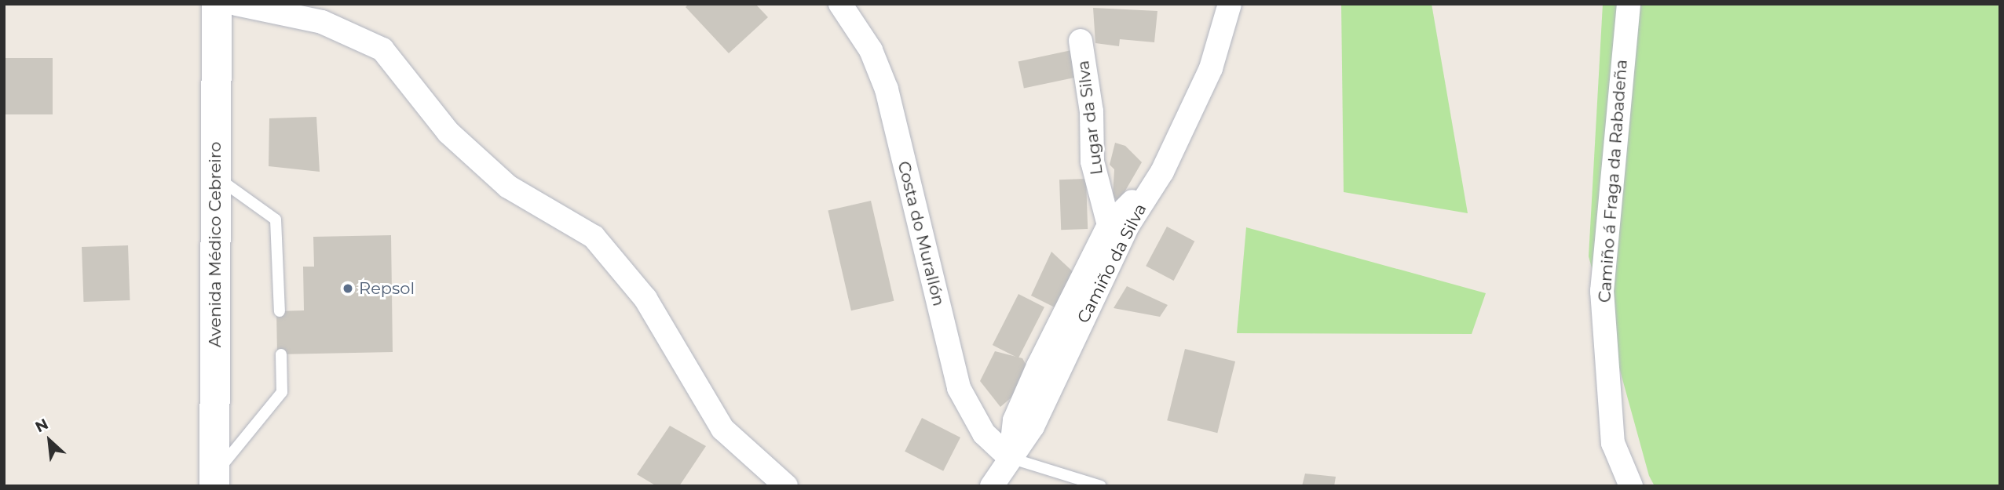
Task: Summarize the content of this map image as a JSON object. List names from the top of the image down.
{
  "streets": {
    "main road": ["Avenida Médico Cebreiro"],
    "street": [
      "Lugar da Silva",
      "Camiño á Fraga da Rabadeña",
      "Costa do Murallón",
      "Camiño da Silva"
    ]
  },
  "crossings": [
    ["Costa do Murallón", "Camiño da Silva"]
  ],
  "places": ["Repsol"],
  "north": "top left"
}
